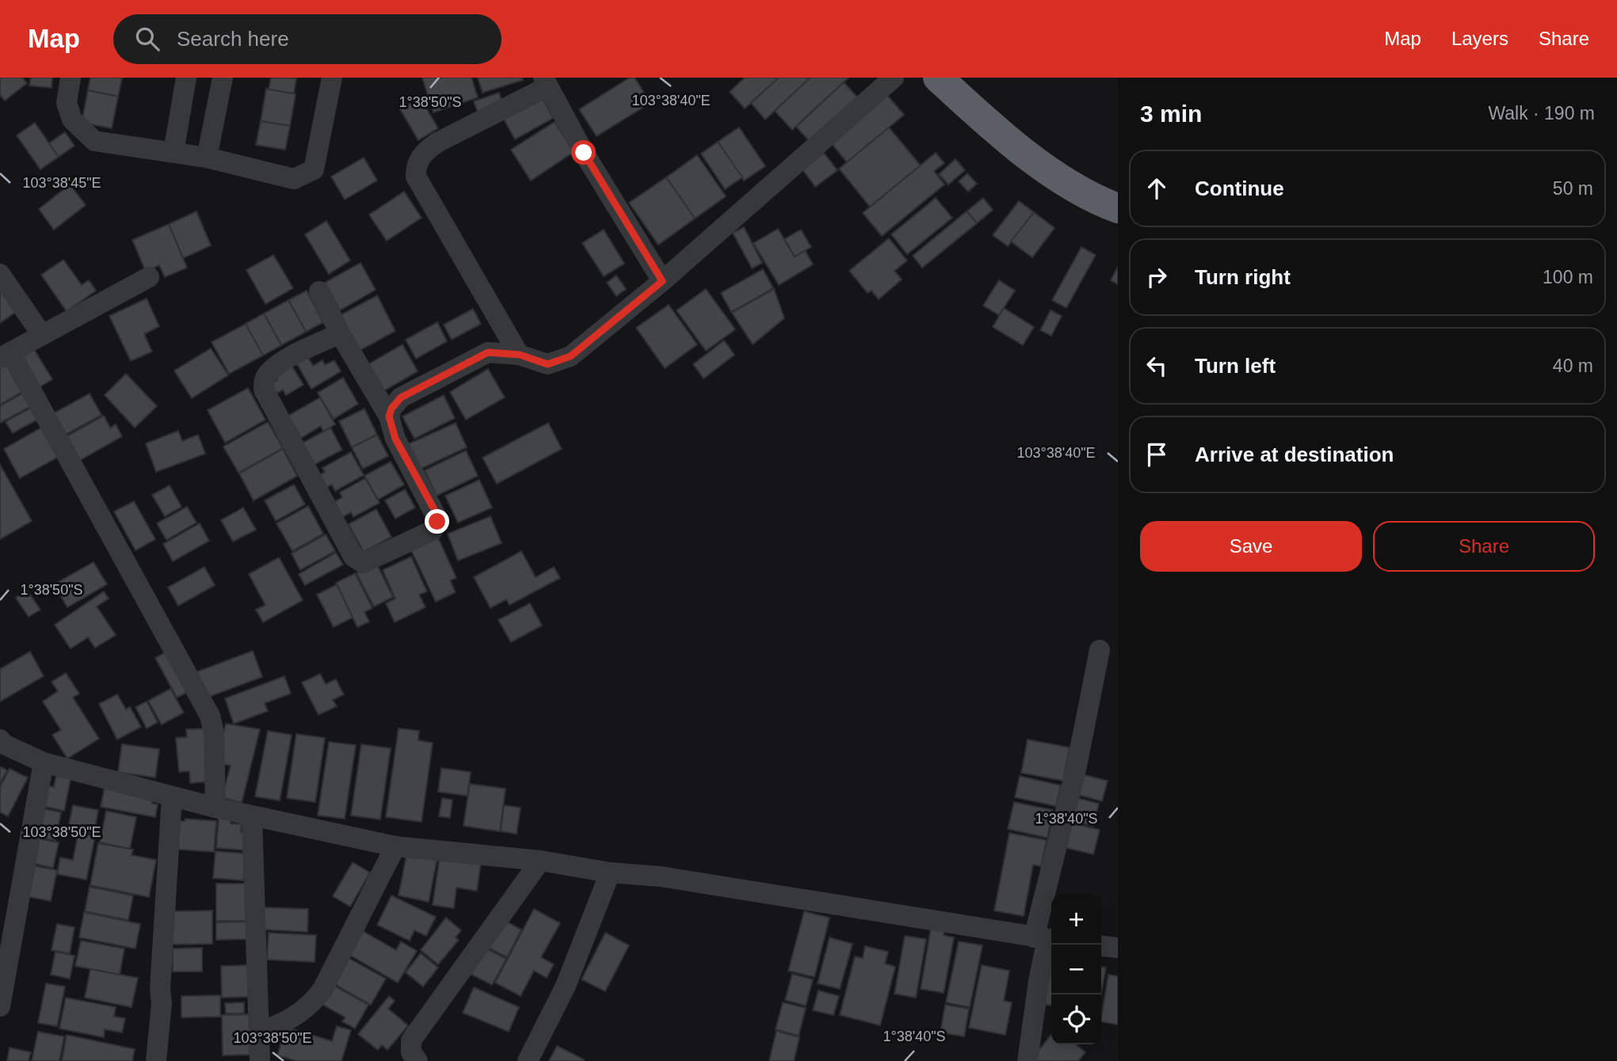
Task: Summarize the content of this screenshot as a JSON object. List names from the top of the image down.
{
  "page": {
    "header": "Map",
    "search": "Search here",
    "nav": ["Map", "Layers", "Share"],
    "heading": ["3 min", "Walk · 190 m"],
    "list": [
      ["Continue", "50 m"],
      ["Turn right", "100 m"],
      ["Turn left", "40 m"],
      "Arrive at destination"
    ],
    "buttons": ["Save", "Share"],
    "map_buttons": ["+", "−"]
  },
  "coordinates": [
    "103°38'40\"E",
    "1°38'50\"S",
    "103°38'45\"E",
    "1°38'40\"S",
    "103°38'50\"E"
  ]
}
